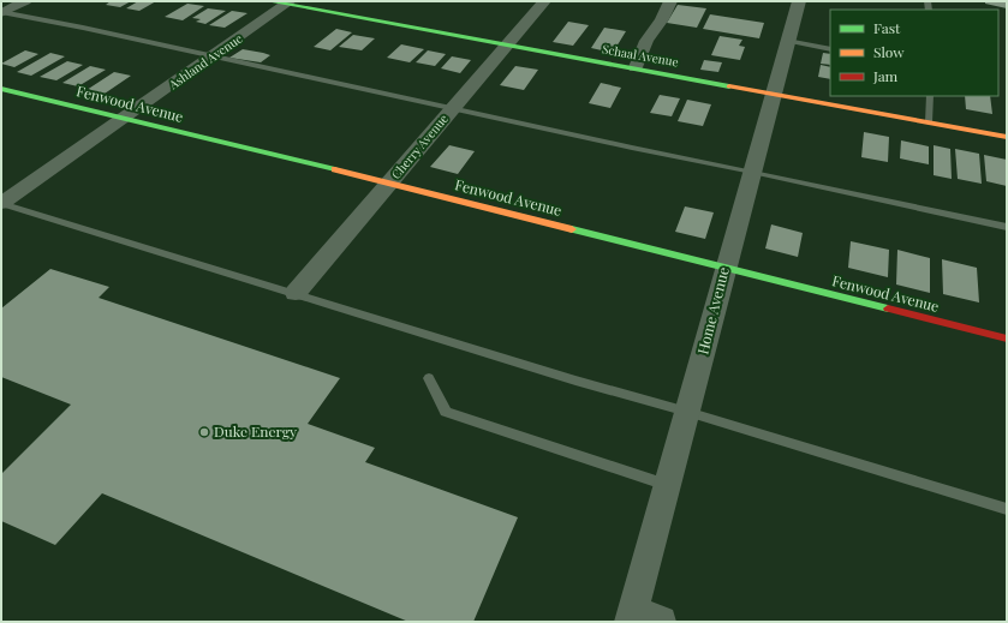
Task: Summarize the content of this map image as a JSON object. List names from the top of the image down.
{
  "streets": {
    "street": [
      "Schaal Avenue",
      "Ashland Avenue",
      "Fenwood Avenue",
      "Cherry Avenue",
      "Home Avenue"
    ]
  },
  "crossings": [
    ["Schaal Avenue", "Ashland Avenue"],
    ["Schaal Avenue", "Cherry Avenue"],
    ["Schaal Avenue", "Home Avenue"],
    ["Ashland Avenue", "Fenwood Avenue"],
    ["Fenwood Avenue", "Cherry Avenue"],
    ["Fenwood Avenue", "Home Avenue"]
  ],
  "places": ["Duke Energy"],
  "legend": ["Fast", "Slow", "Jam"]
}
